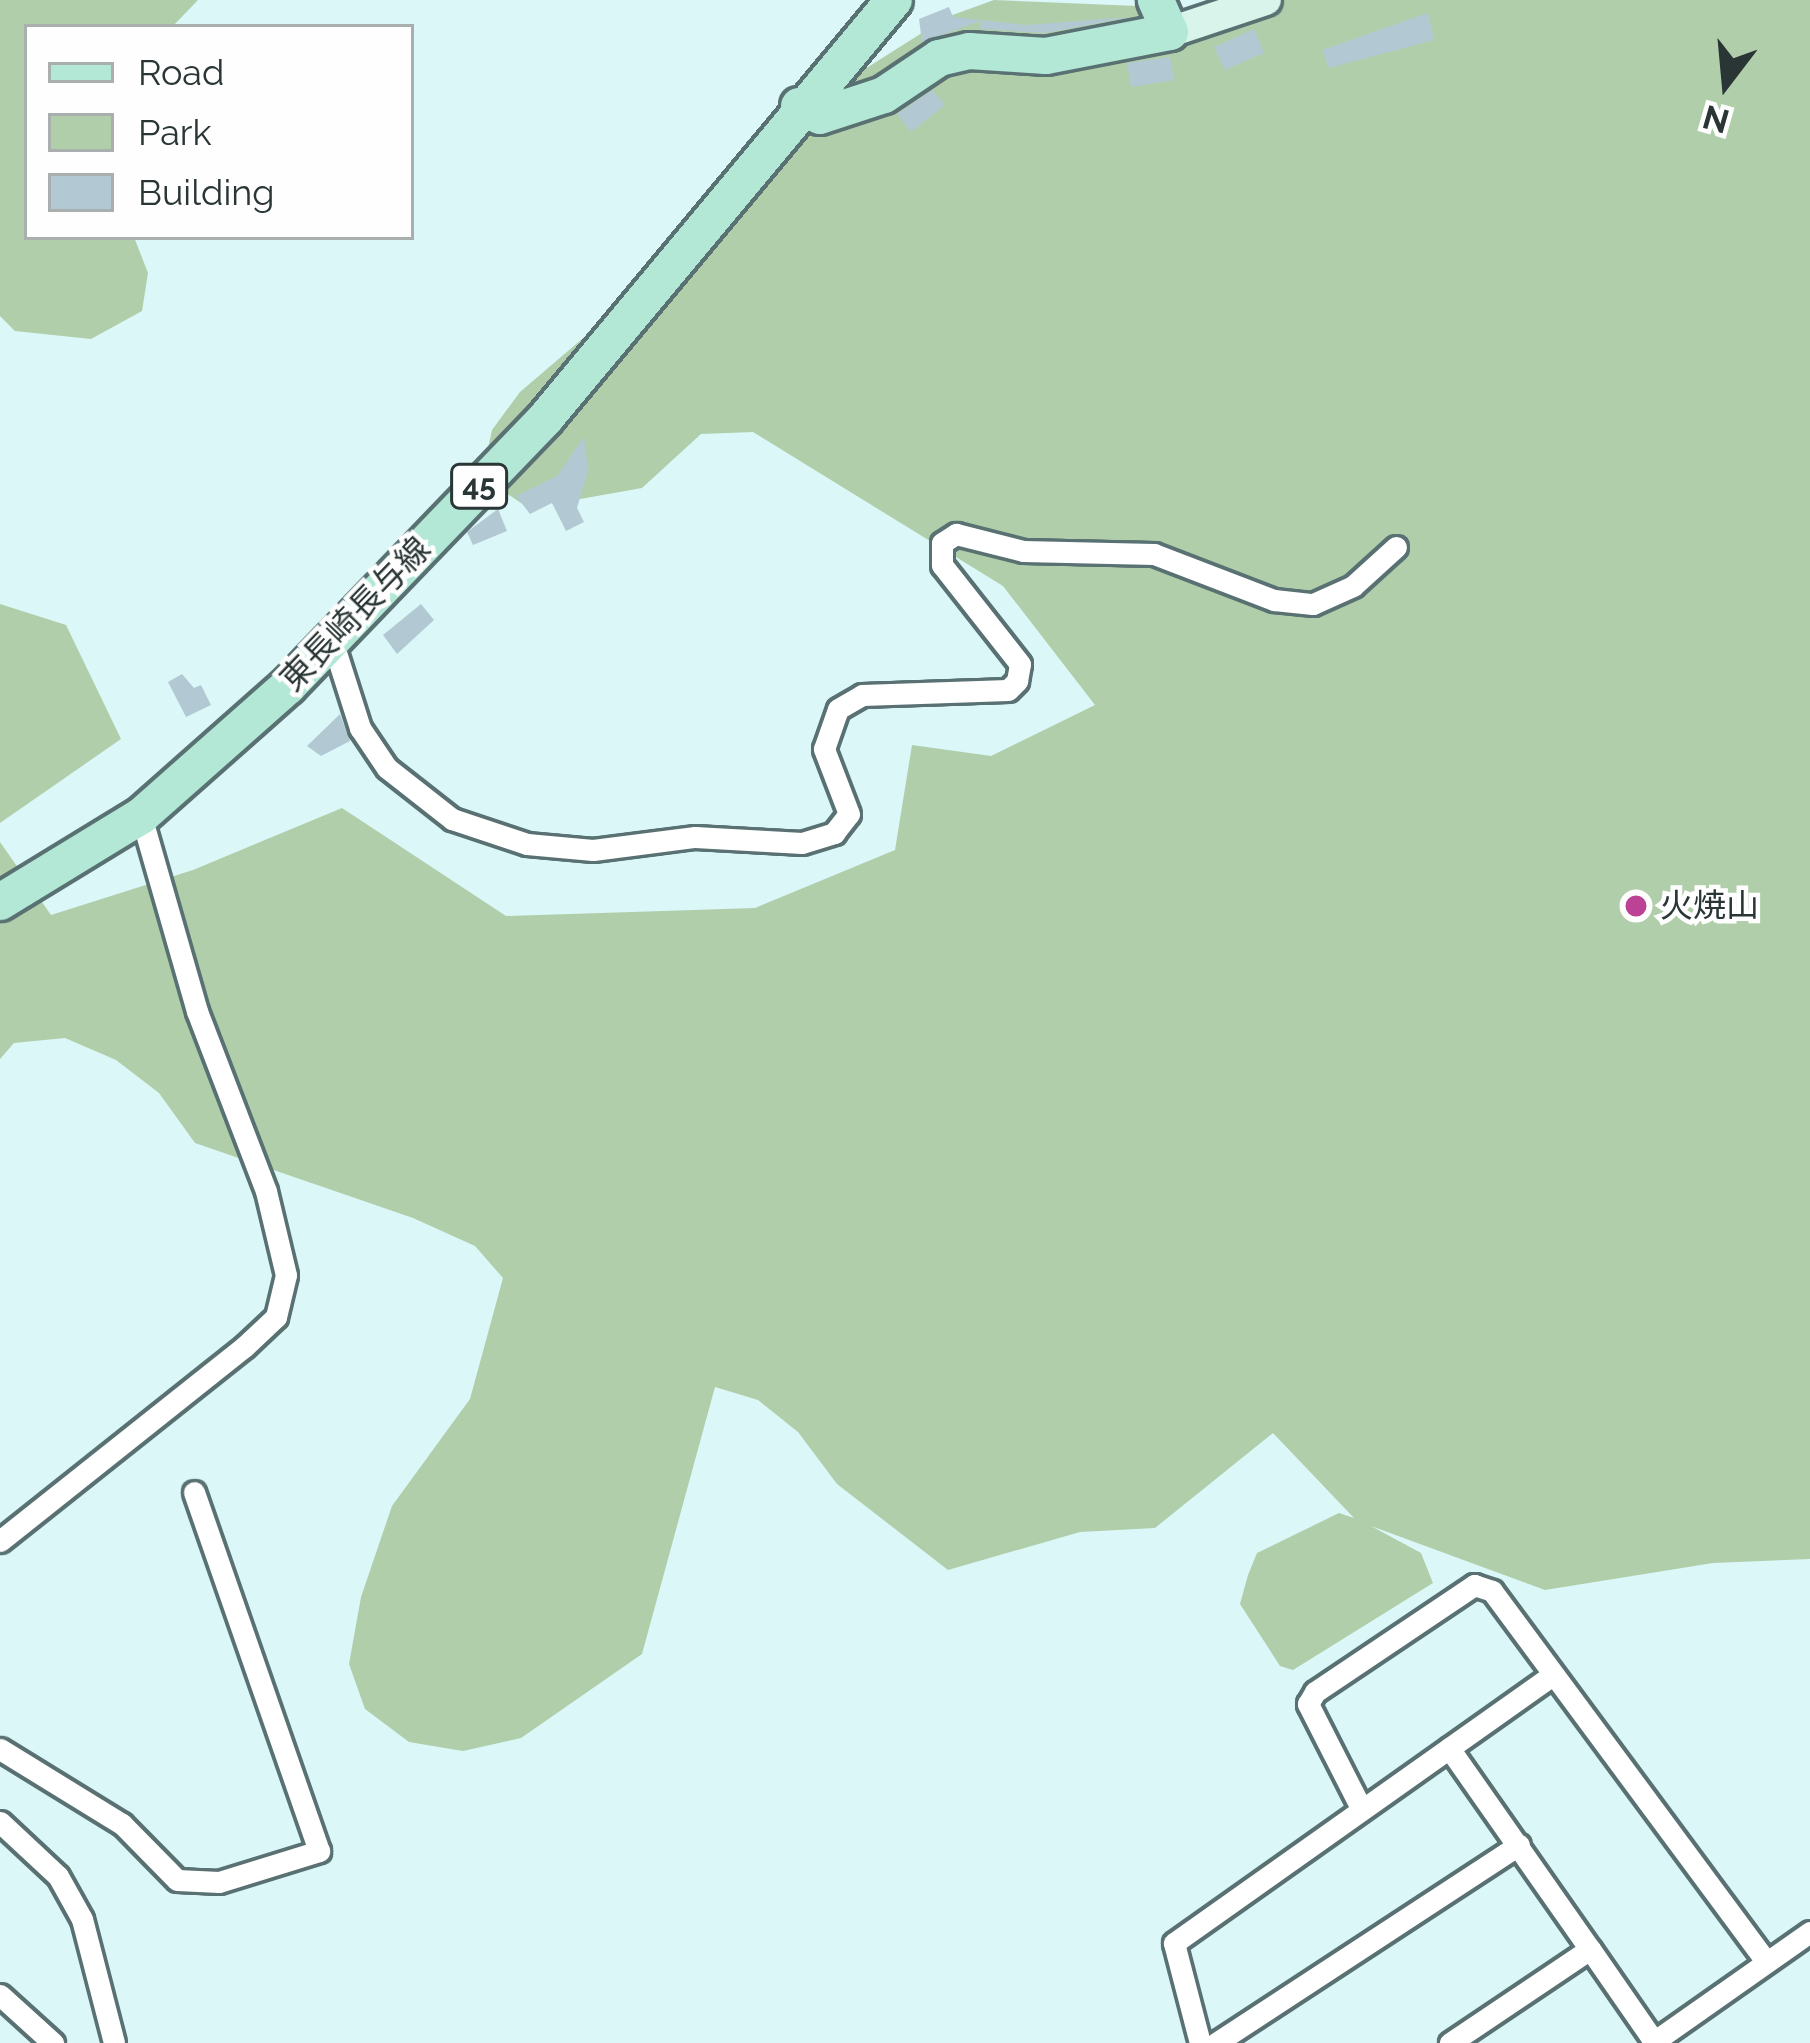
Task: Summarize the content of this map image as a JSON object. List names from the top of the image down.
{
  "streets": {
    "main road": ["45", "東長崎長与線"]
  },
  "places": ["火焼山"],
  "legend": ["Road", "Park", "Building"],
  "north": "bottom"
}
